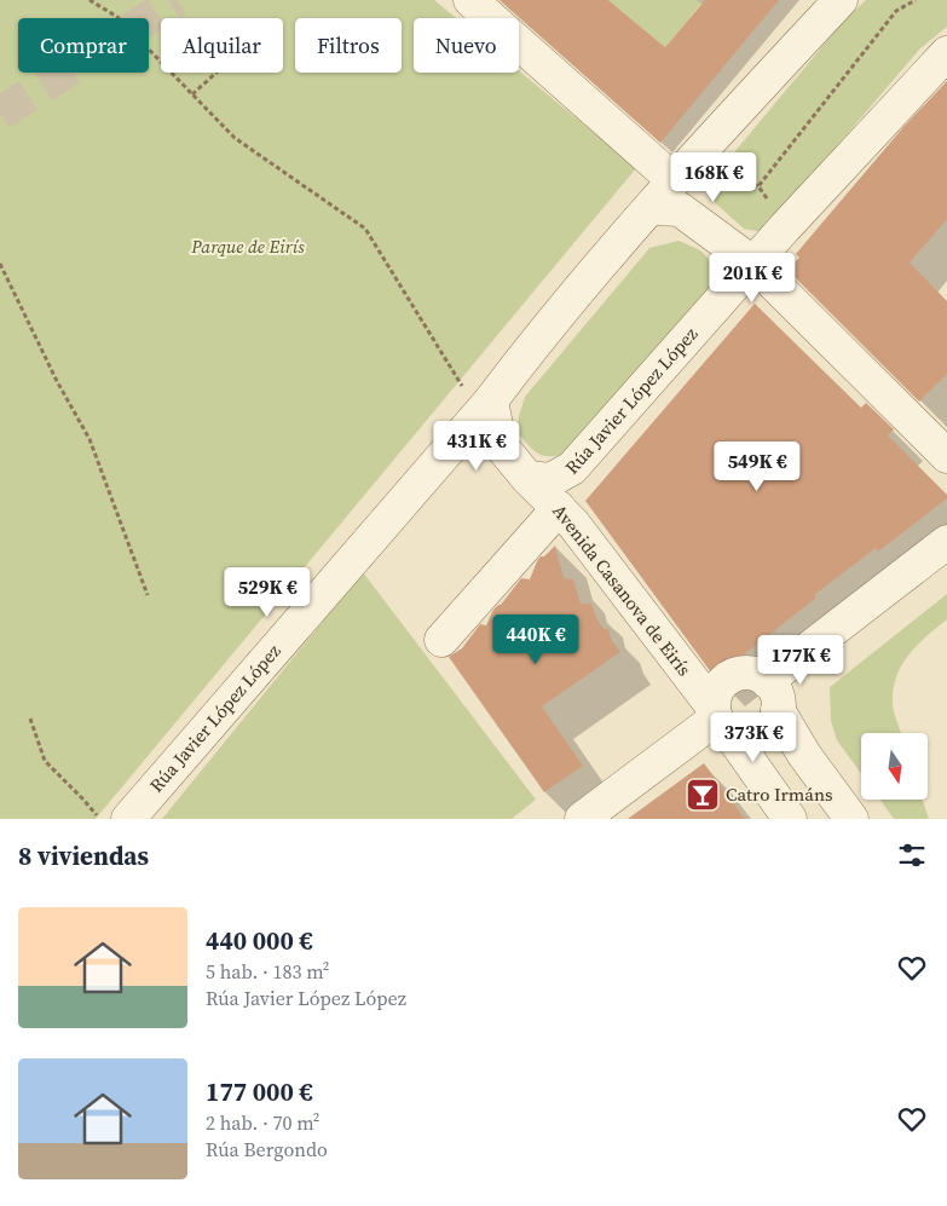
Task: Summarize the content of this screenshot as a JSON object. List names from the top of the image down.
{
  "streets": {
    "street": ["Rúa Javier López López", "Avenida Casanova de Eirís"]
  },
  "crossings": [
    ["Rúa Javier López López", "Avenida Casanova de Eirís"]
  ],
  "parks": ["Parque de Eirís"],
  "places": {
    "bar": ["Catro Irmáns"]
  },
  "north": "bottom",
  "page": {
    "chip": [
      "Comprar",
      "Alquilar",
      "Filtros",
      "Nuevo"
    ],
    "price": [
      "168K €",
      "201K €",
      "431K €",
      "549K €",
      "529K €",
      "440K €",
      "177K €",
      "373K €"
    ],
    "heading": "8 viviendas",
    "list": [
      {
        "name": "440 000 €",
        "note": "5 hab. · 183 m² · Rúa Javier López López"
      },
      {
        "name": "177 000 €",
        "note": "2 hab. · 70 m² · Rúa Bergondo"
      }
    ]
  }
}
